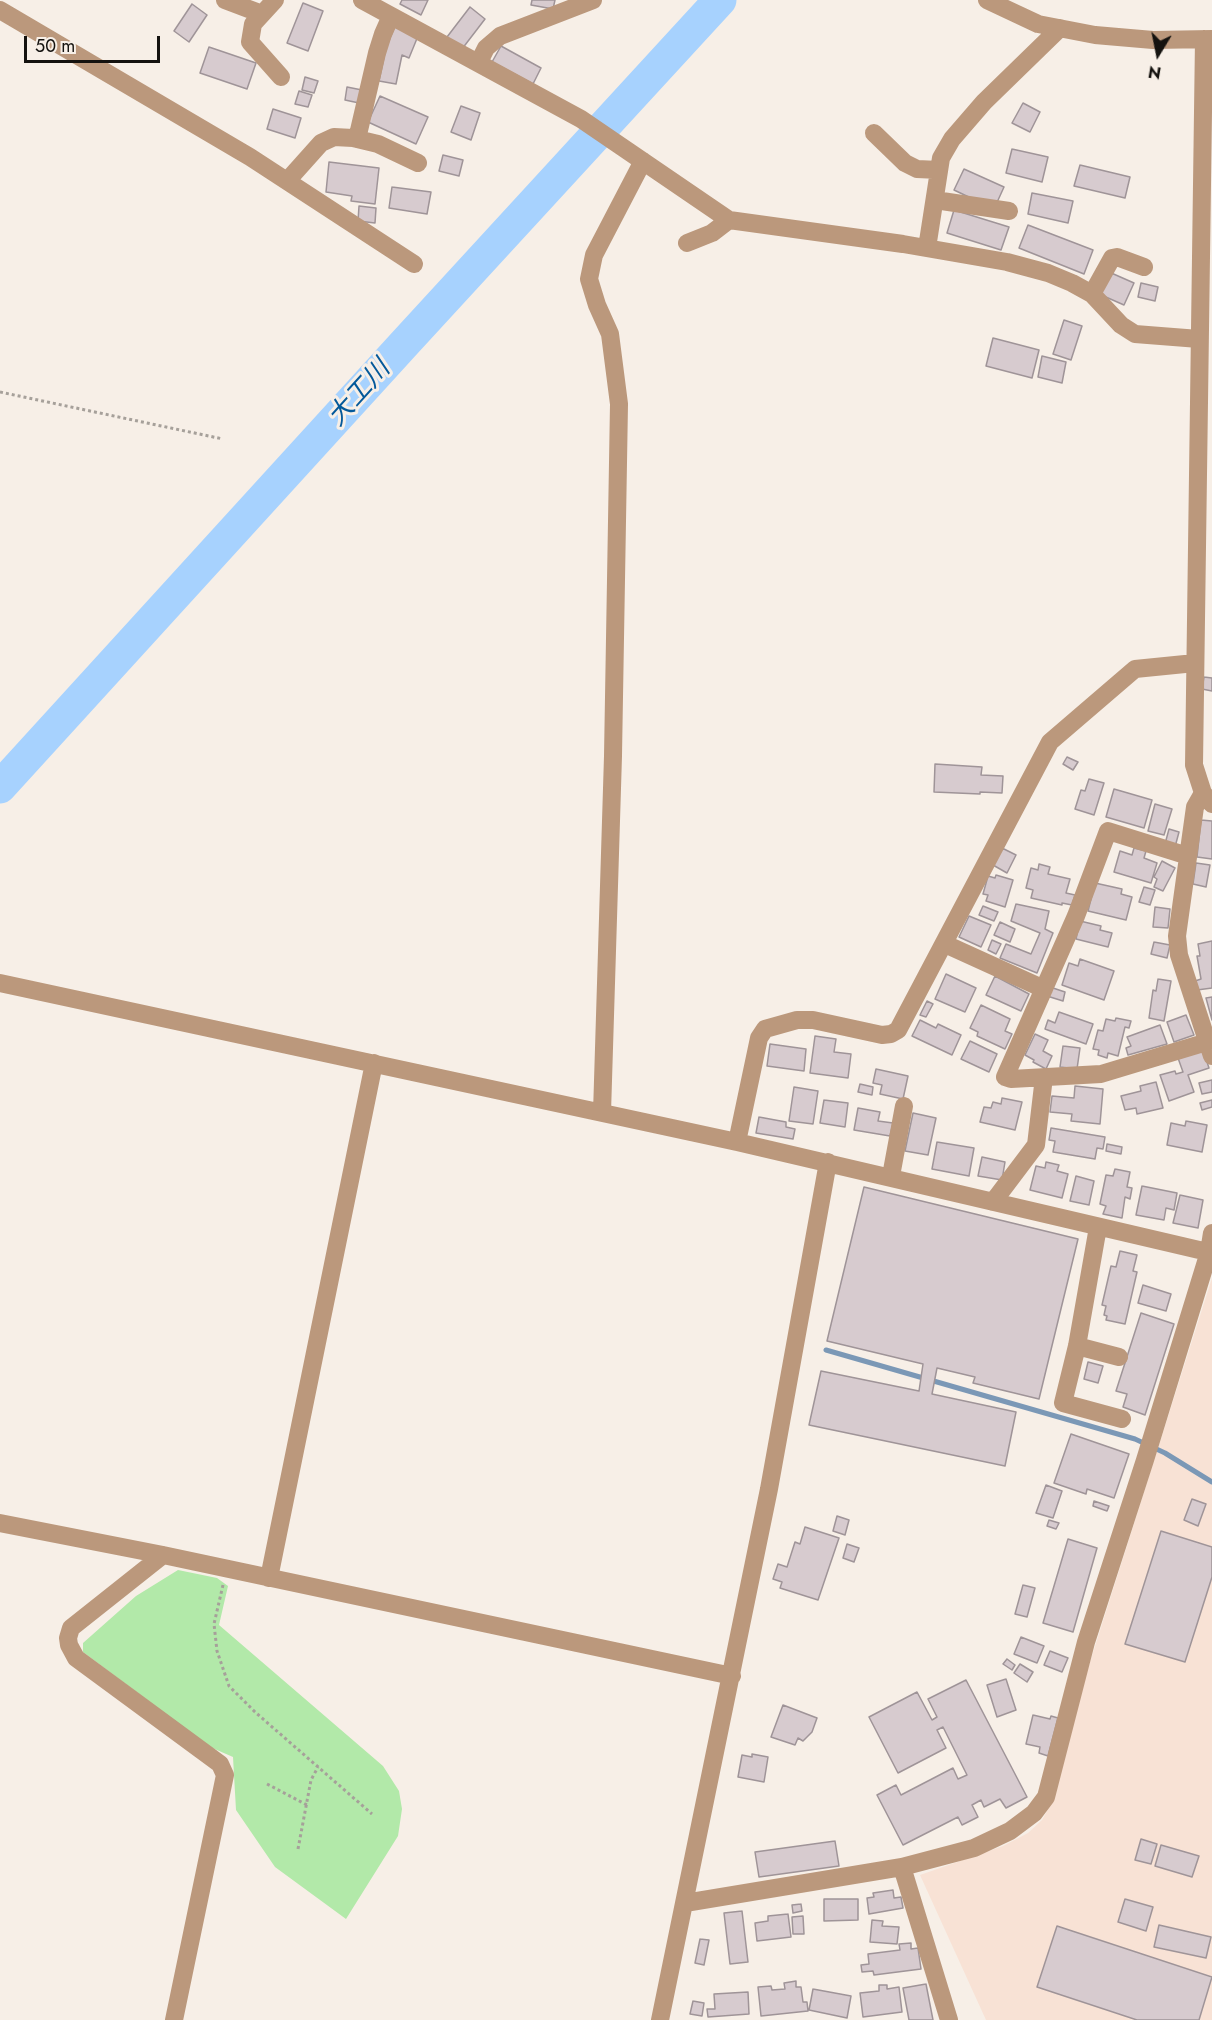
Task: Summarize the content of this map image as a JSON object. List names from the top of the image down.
{
  "water": ["大工川"],
  "scale_bar": "50 m",
  "north": "bottom"
}
